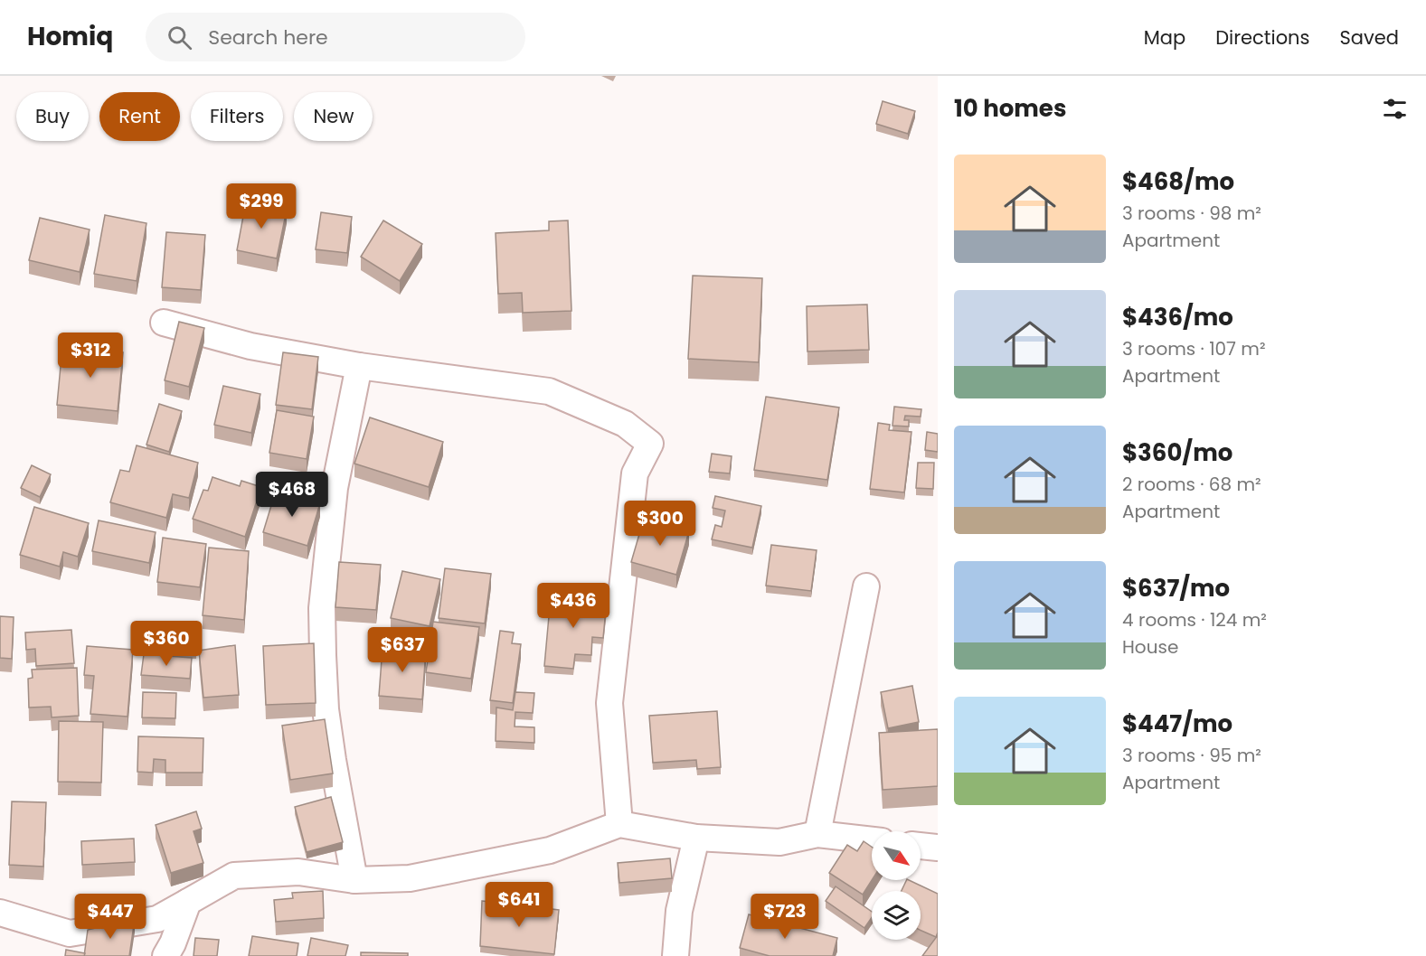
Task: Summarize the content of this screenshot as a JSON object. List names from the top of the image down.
{
  "north": "bottom right",
  "page": {
    "header": "Homiq",
    "search": "Search here",
    "nav": ["Map", "Directions", "Saved"],
    "heading": "10 homes",
    "chip": [
      "Buy",
      "Rent",
      "Filters",
      "New"
    ],
    "list": [
      {
        "name": "$468/mo",
        "note": "3 rooms · 98 m² · Apartment"
      },
      {
        "name": "$436/mo",
        "note": "3 rooms · 107 m² · Apartment"
      },
      {
        "name": "$360/mo",
        "note": "2 rooms · 68 m² · Apartment"
      },
      {
        "name": "$637/mo",
        "note": "4 rooms · 124 m² · House"
      },
      {
        "name": "$447/mo",
        "note": "3 rooms · 95 m² · Apartment"
      }
    ],
    "price": [
      "$299",
      "$312",
      "$468",
      "$300",
      "$436",
      "$360",
      "$637",
      "$641",
      "$447",
      "$723"
    ]
  }
}
